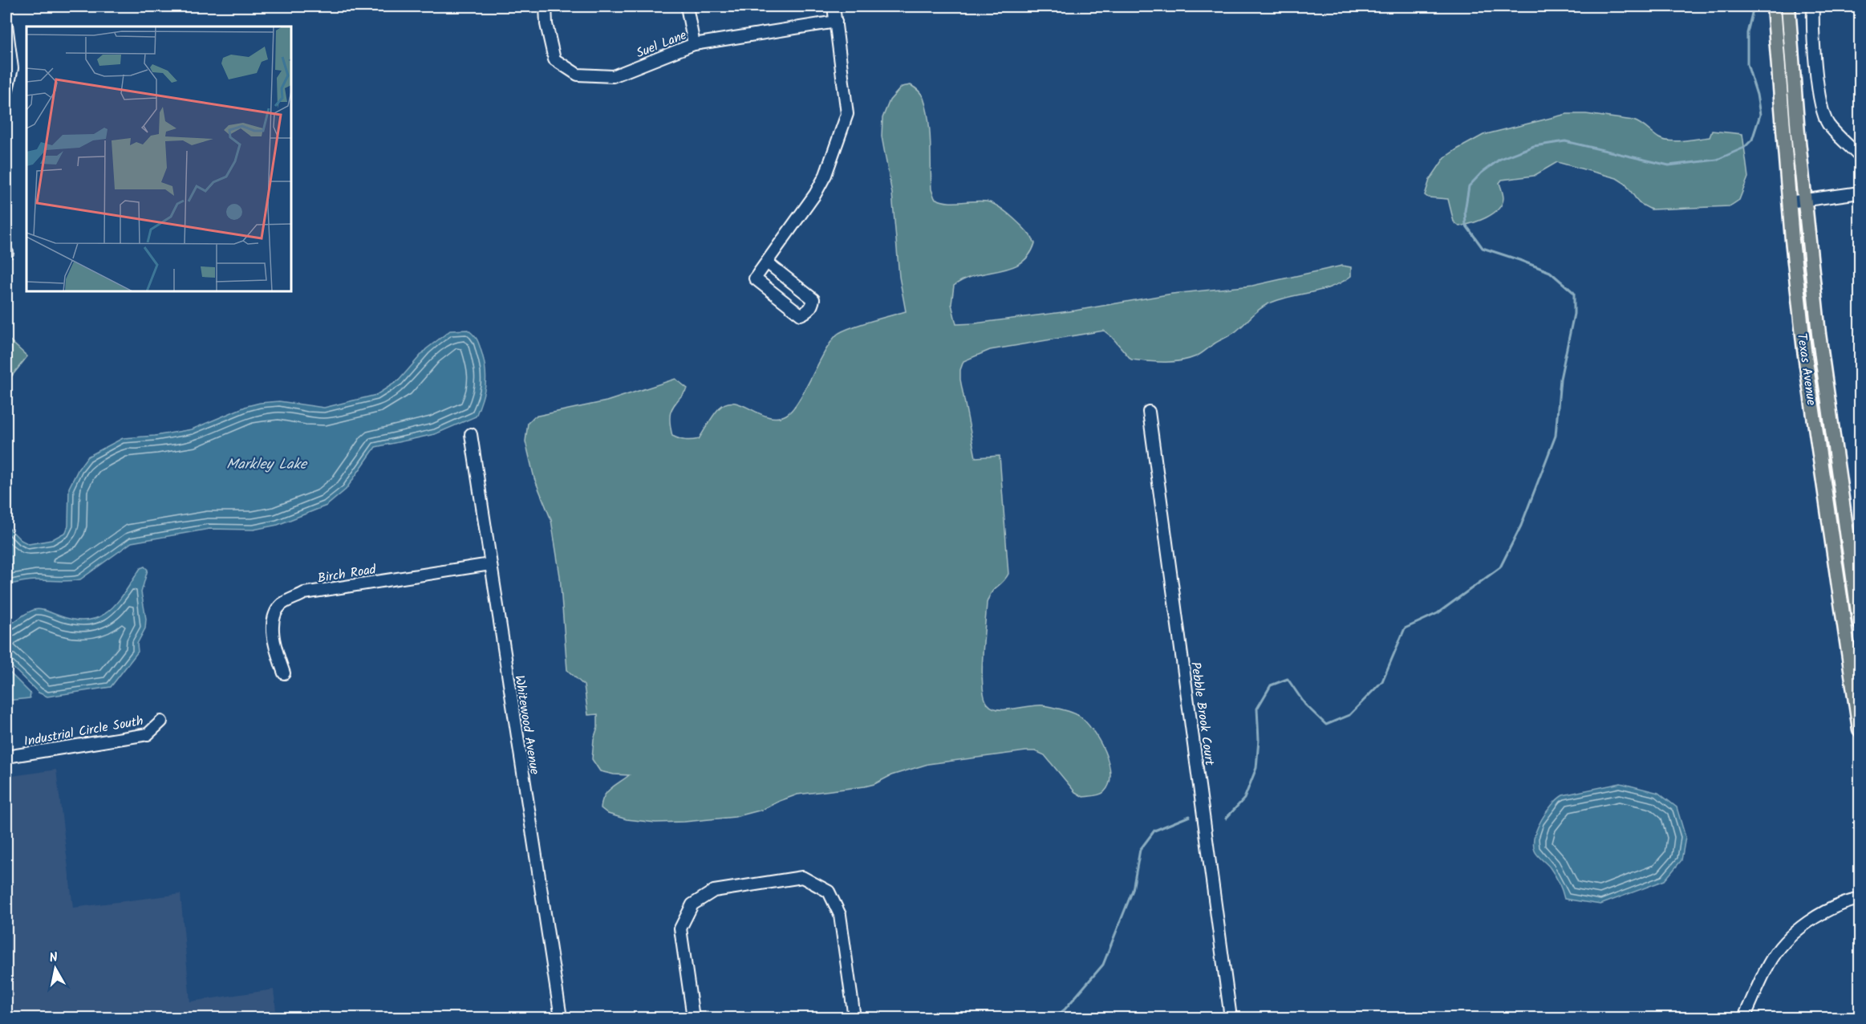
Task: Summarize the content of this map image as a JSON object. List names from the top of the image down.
{
  "streets": {
    "main road": ["Texas Avenue"],
    "street": [
      "Suel Lane",
      "Birch Road",
      "Pebble Brook Court",
      "Whitewood Avenue",
      "Industrial Circle South"
    ]
  },
  "crossings": [
    ["Birch Road", "Whitewood Avenue"]
  ],
  "water": ["Markley Lake"],
  "north": "top"
}
